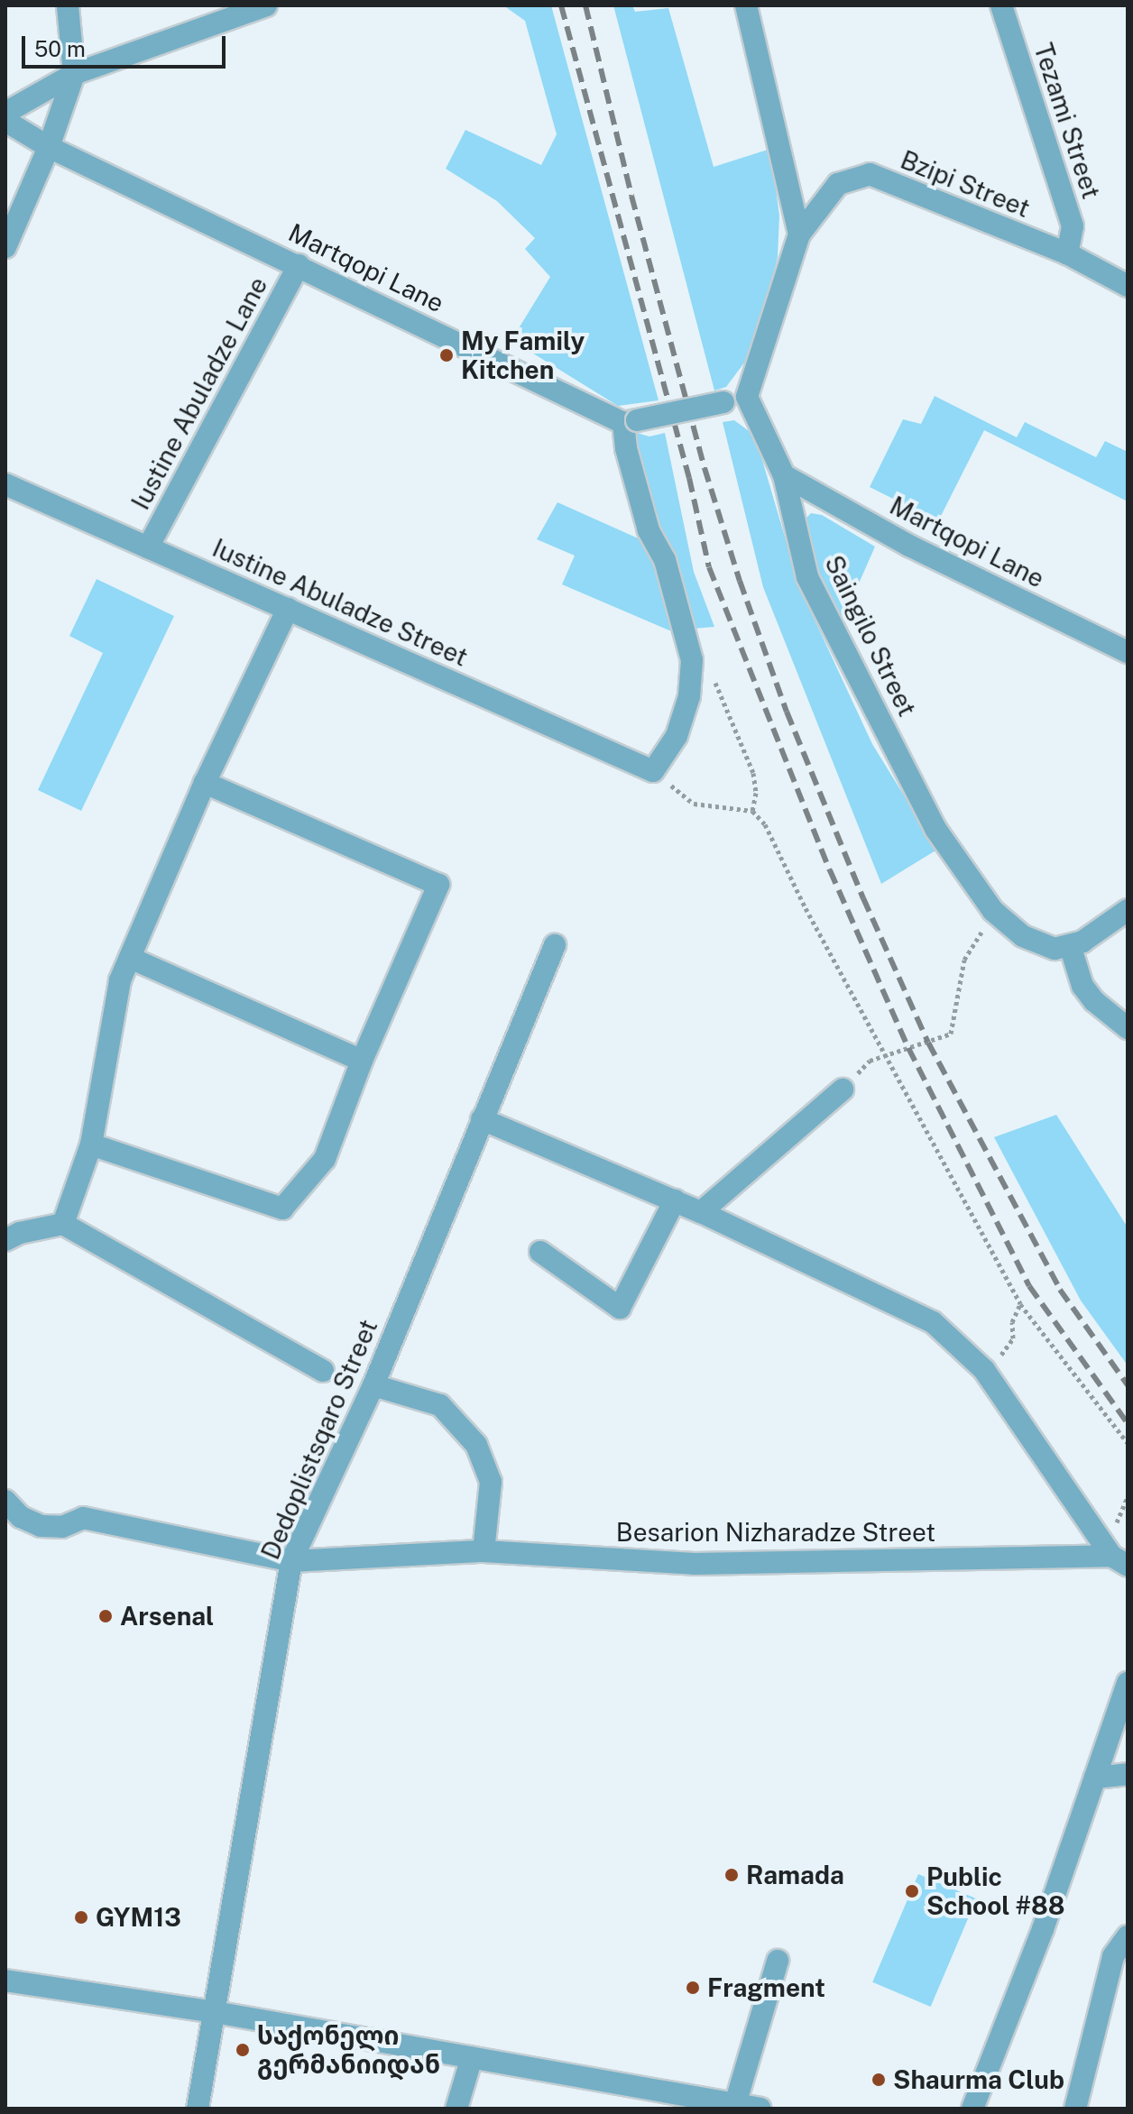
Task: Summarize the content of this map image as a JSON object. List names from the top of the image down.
{
  "streets": {
    "street": [
      "Tezami Street",
      "Bzipi Street",
      "Martqopi Lane",
      "Iustine Abuladze Lane",
      "Iustine Abuladze Street",
      "Saingilo Street",
      "Dedoplistsqaro Street",
      "Besarion Nizharadze Street"
    ]
  },
  "crossings": [
    ["Tezami Street", "Bzipi Street"],
    ["Martqopi Lane", "Iustine Abuladze Lane"],
    ["Martqopi Lane", "Saingilo Street"],
    ["Iustine Abuladze Lane", "Iustine Abuladze Street"],
    ["Dedoplistsqaro Street", "Besarion Nizharadze Street"]
  ],
  "places": [
    "My Family Kitchen",
    "Arsenal",
    "Ramada",
    "Public School #88",
    "GYM13",
    "Fragment",
    "საქონელი გერმანიიდან",
    "Shaurma Club"
  ],
  "scale_bar": "50 m"
}
